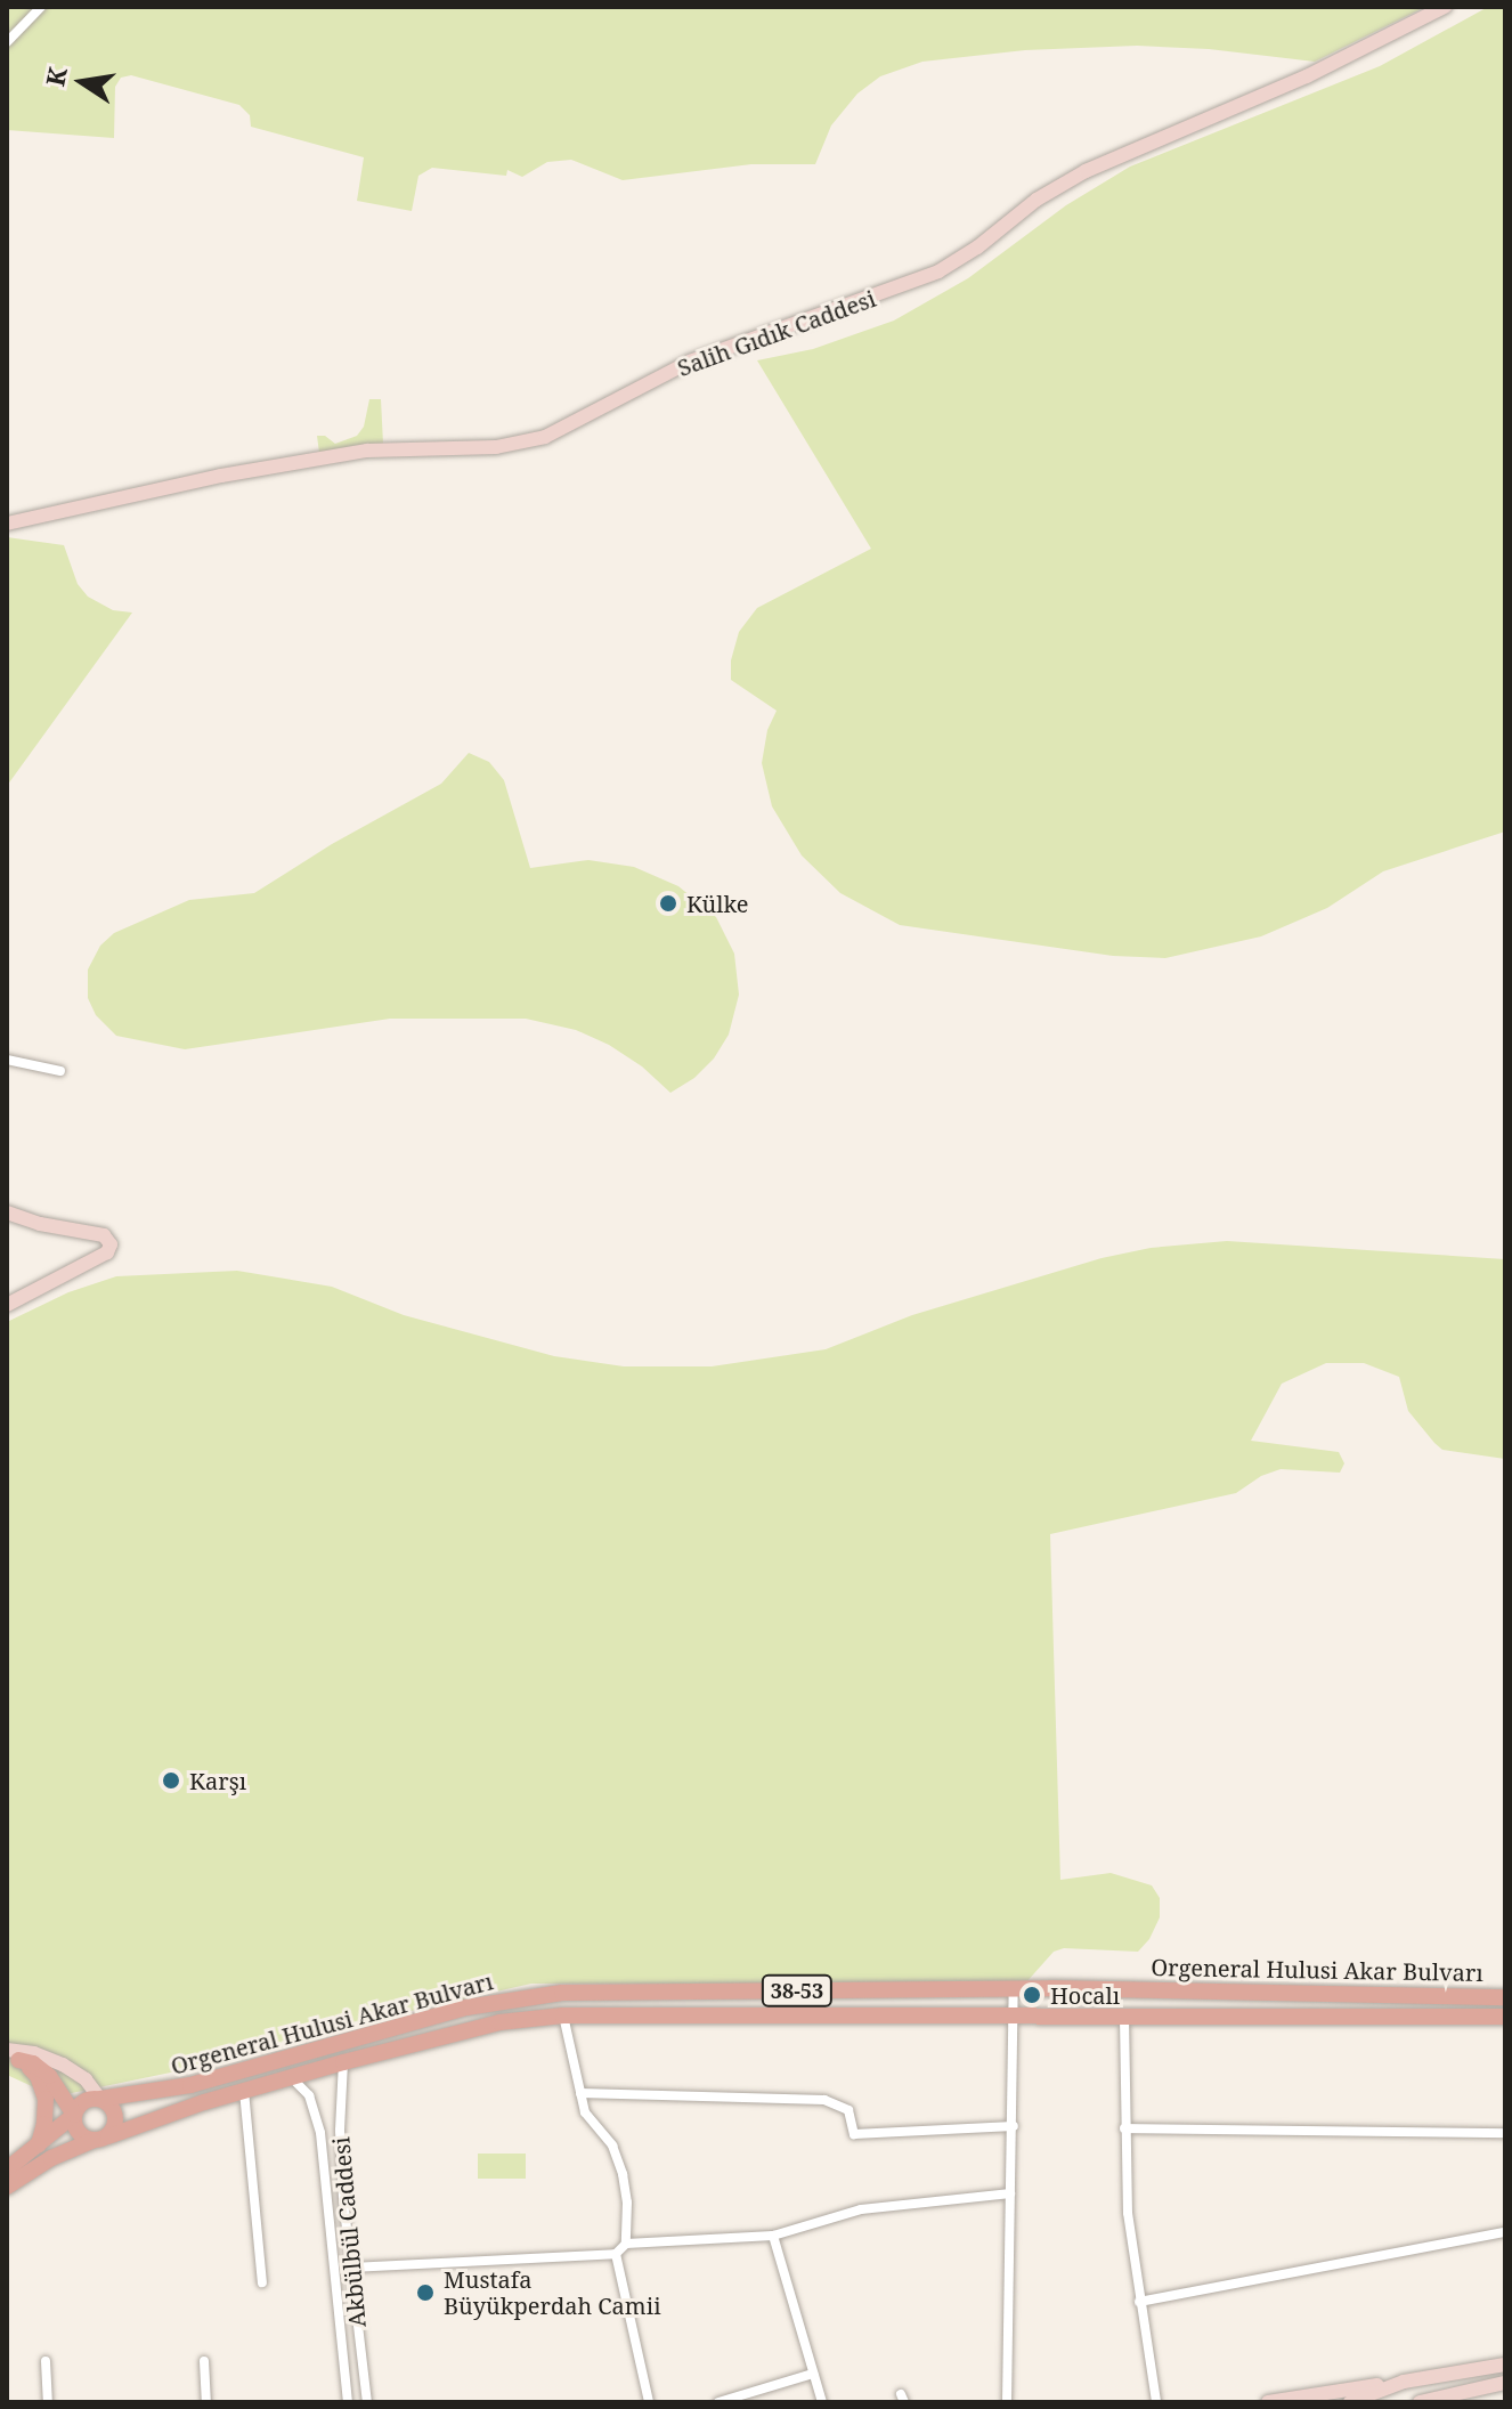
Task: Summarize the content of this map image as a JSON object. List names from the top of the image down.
{
  "streets": {
    "main road": ["Orgeneral Hulusi Akar Bulvarı", "38-53"],
    "street": ["Salih Gıdık Caddesi", "Akbülbül Caddesi"]
  },
  "crossings": [
    ["Orgeneral Hulusi Akar Bulvarı", "Akbülbül Caddesi"]
  ],
  "places": [
    "Külke",
    "Karşı",
    "Hocalı",
    "Mustafa Büyükperdah Camii"
  ],
  "north": "left"
}
